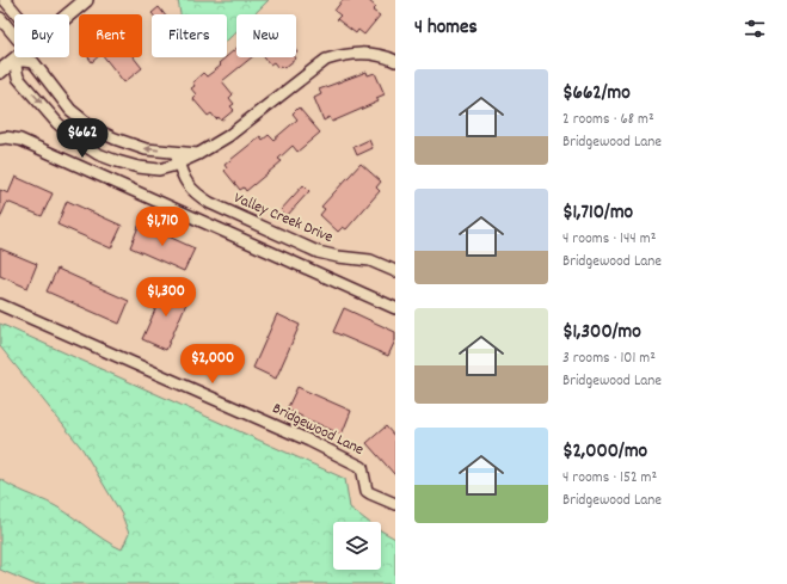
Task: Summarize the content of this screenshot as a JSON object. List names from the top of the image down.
{
  "streets": {
    "street": ["Valley Creek Drive", "Bridgewood Lane"]
  },
  "page": {
    "heading": "4 homes",
    "chip": [
      "Buy",
      "Rent",
      "Filters",
      "New"
    ],
    "list": [
      {
        "name": "$662/mo",
        "note": "2 rooms · 68 m² · Bridgewood Lane"
      },
      {
        "name": "$1,710/mo",
        "note": "4 rooms · 144 m² · Bridgewood Lane"
      },
      {
        "name": "$1,300/mo",
        "note": "3 rooms · 101 m² · Bridgewood Lane"
      },
      {
        "name": "$2,000/mo",
        "note": "4 rooms · 152 m² · Bridgewood Lane"
      }
    ],
    "price": [
      "$662",
      "$1,710",
      "$1,300",
      "$2,000"
    ]
  }
}
